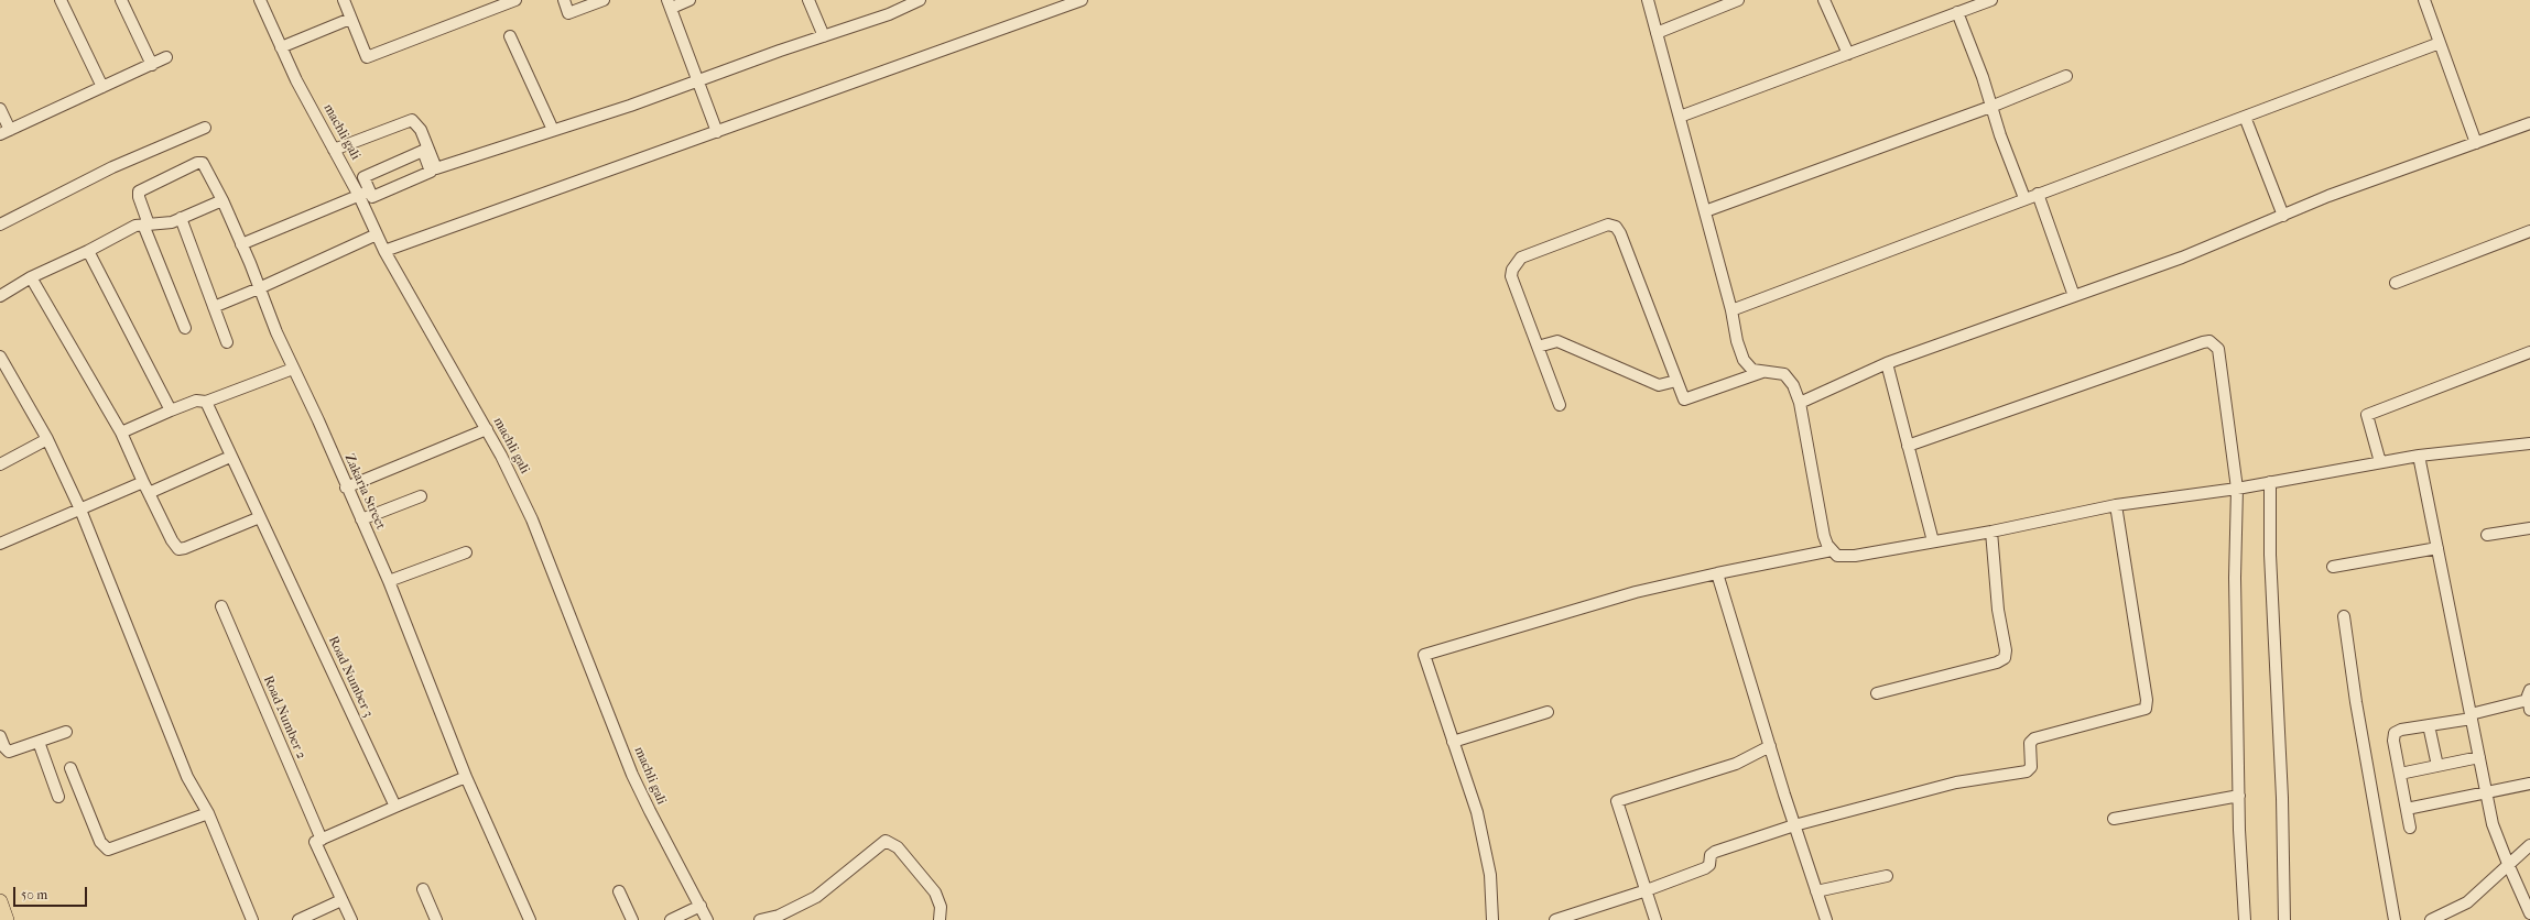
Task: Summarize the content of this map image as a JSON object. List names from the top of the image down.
{
  "streets": {
    "street": [
      "machli gali",
      "Zakaria Street",
      "Road Number 3",
      "Road Number 2"
    ]
  },
  "scale_bar": "50 m"
}
